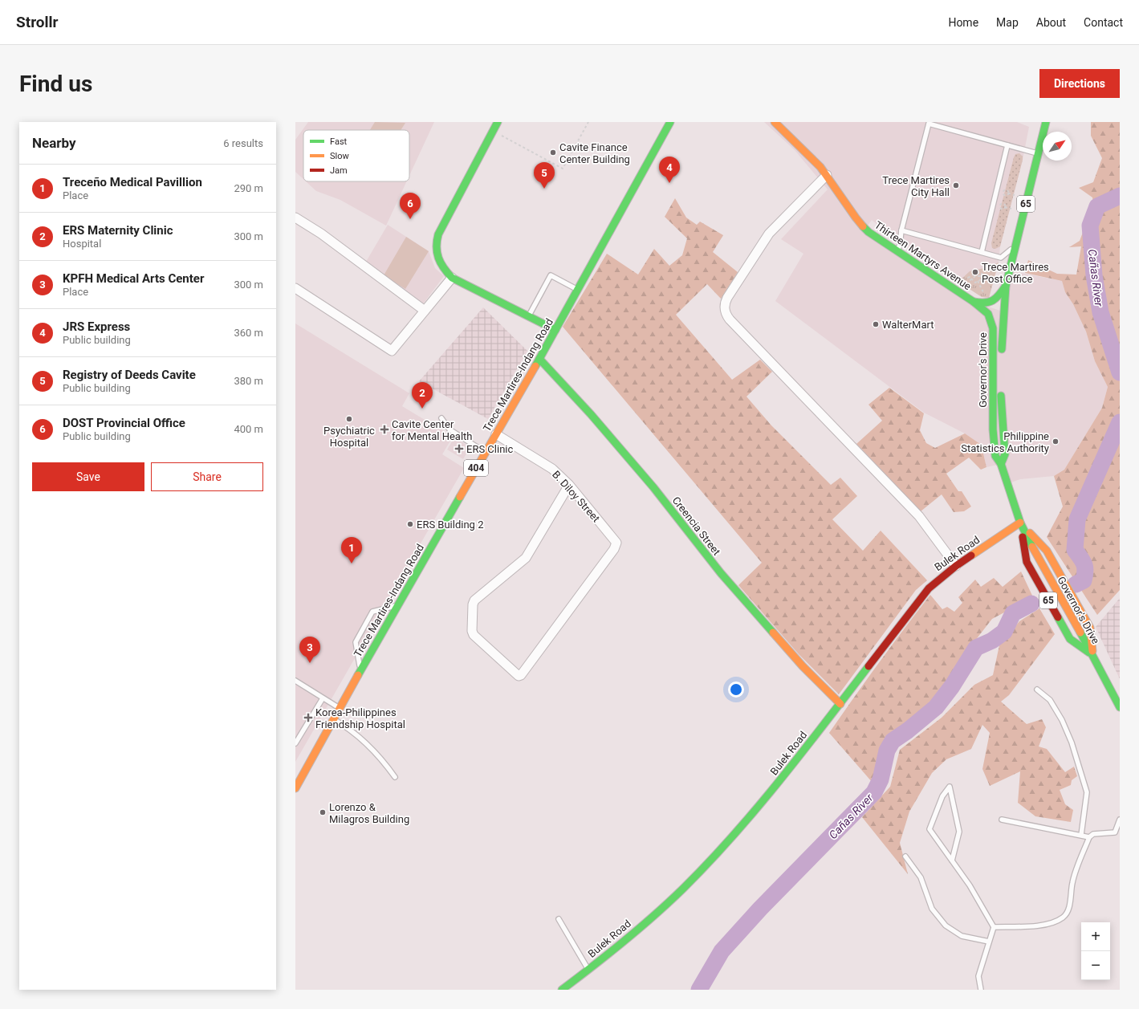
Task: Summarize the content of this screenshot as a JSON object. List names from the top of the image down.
{
  "streets": {
    "main road": [
      "65",
      "Thirteen Martyrs Avenue",
      "Governor's Drive",
      "Trece Martires-Indang Road",
      "404",
      "Creencia Street",
      "Bulek Road"
    ],
    "street": ["B. Diloy Street"]
  },
  "crossings": [
    ["Thirteen Martyrs Avenue", "Governor's Drive"],
    ["Governor's Drive", "Bulek Road"],
    ["Trece Martires-Indang Road", "B. Diloy Street"],
    ["Trece Martires-Indang Road", "Creencia Street"],
    ["Creencia Street", "Bulek Road"]
  ],
  "water": ["Cañas River"],
  "places": {
    "other": [
      "Cavite Finance Center Building",
      "Trece Martires City Hall",
      "Trece Martires Post Office",
      "WalterMart",
      "Psychiatric Hospital",
      "Philippine Statistics Authority",
      "ERS Building 2",
      "Lorenzo & Milagros Building"
    ],
    "health": ["Cavite Center for Mental Health", "ERS Clinic", "Korea-Philippines Friendship Hospital"]
  },
  "legend": ["Fast", "Slow", "Jam"],
  "north": "top right",
  "page": {
    "header": "Strollr",
    "nav": [
      "Home",
      "Map",
      "About",
      "Contact"
    ],
    "buttons": [
      "Directions",
      ["Save", "Share"]
    ],
    "title": "Find us",
    "heading": ["Nearby", "6 results"],
    "pins": [
      "4",
      "5",
      "6",
      "2",
      "1",
      "3"
    ],
    "list": [
      {
        "mark": "1",
        "name": "Treceño Medical Pavillion",
        "note": "Place",
        "value": "290 m"
      },
      {
        "mark": "2",
        "name": "ERS Maternity Clinic",
        "note": "Hospital",
        "value": "300 m"
      },
      {
        "mark": "3",
        "name": "KPFH Medical Arts Center",
        "note": "Place",
        "value": "300 m"
      },
      {
        "mark": "4",
        "name": "JRS Express",
        "note": "Public building",
        "value": "360 m"
      },
      {
        "mark": "5",
        "name": "Registry of Deeds Cavite",
        "note": "Public building",
        "value": "380 m"
      },
      {
        "mark": "6",
        "name": "DOST Provincial Office",
        "note": "Public building",
        "value": "400 m"
      }
    ],
    "map_buttons": ["+", "−"]
  }
}
